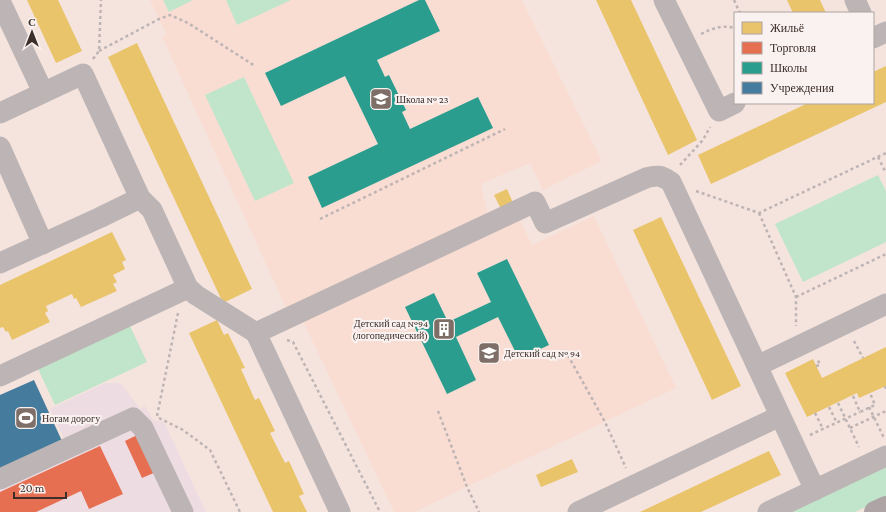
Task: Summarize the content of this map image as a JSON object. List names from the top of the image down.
{
  "places": {
    "school or university": ["Школа № 23", "Детский сад № 94"],
    "building": ["Детский сад №94 (логопедический)"],
    "sports": ["Ногам дорогу"]
  },
  "legend": [
    "Жильё",
    "Торговля",
    "Школы",
    "Учреждения"
  ],
  "scale_bar": "20 m",
  "north": "top"
}
